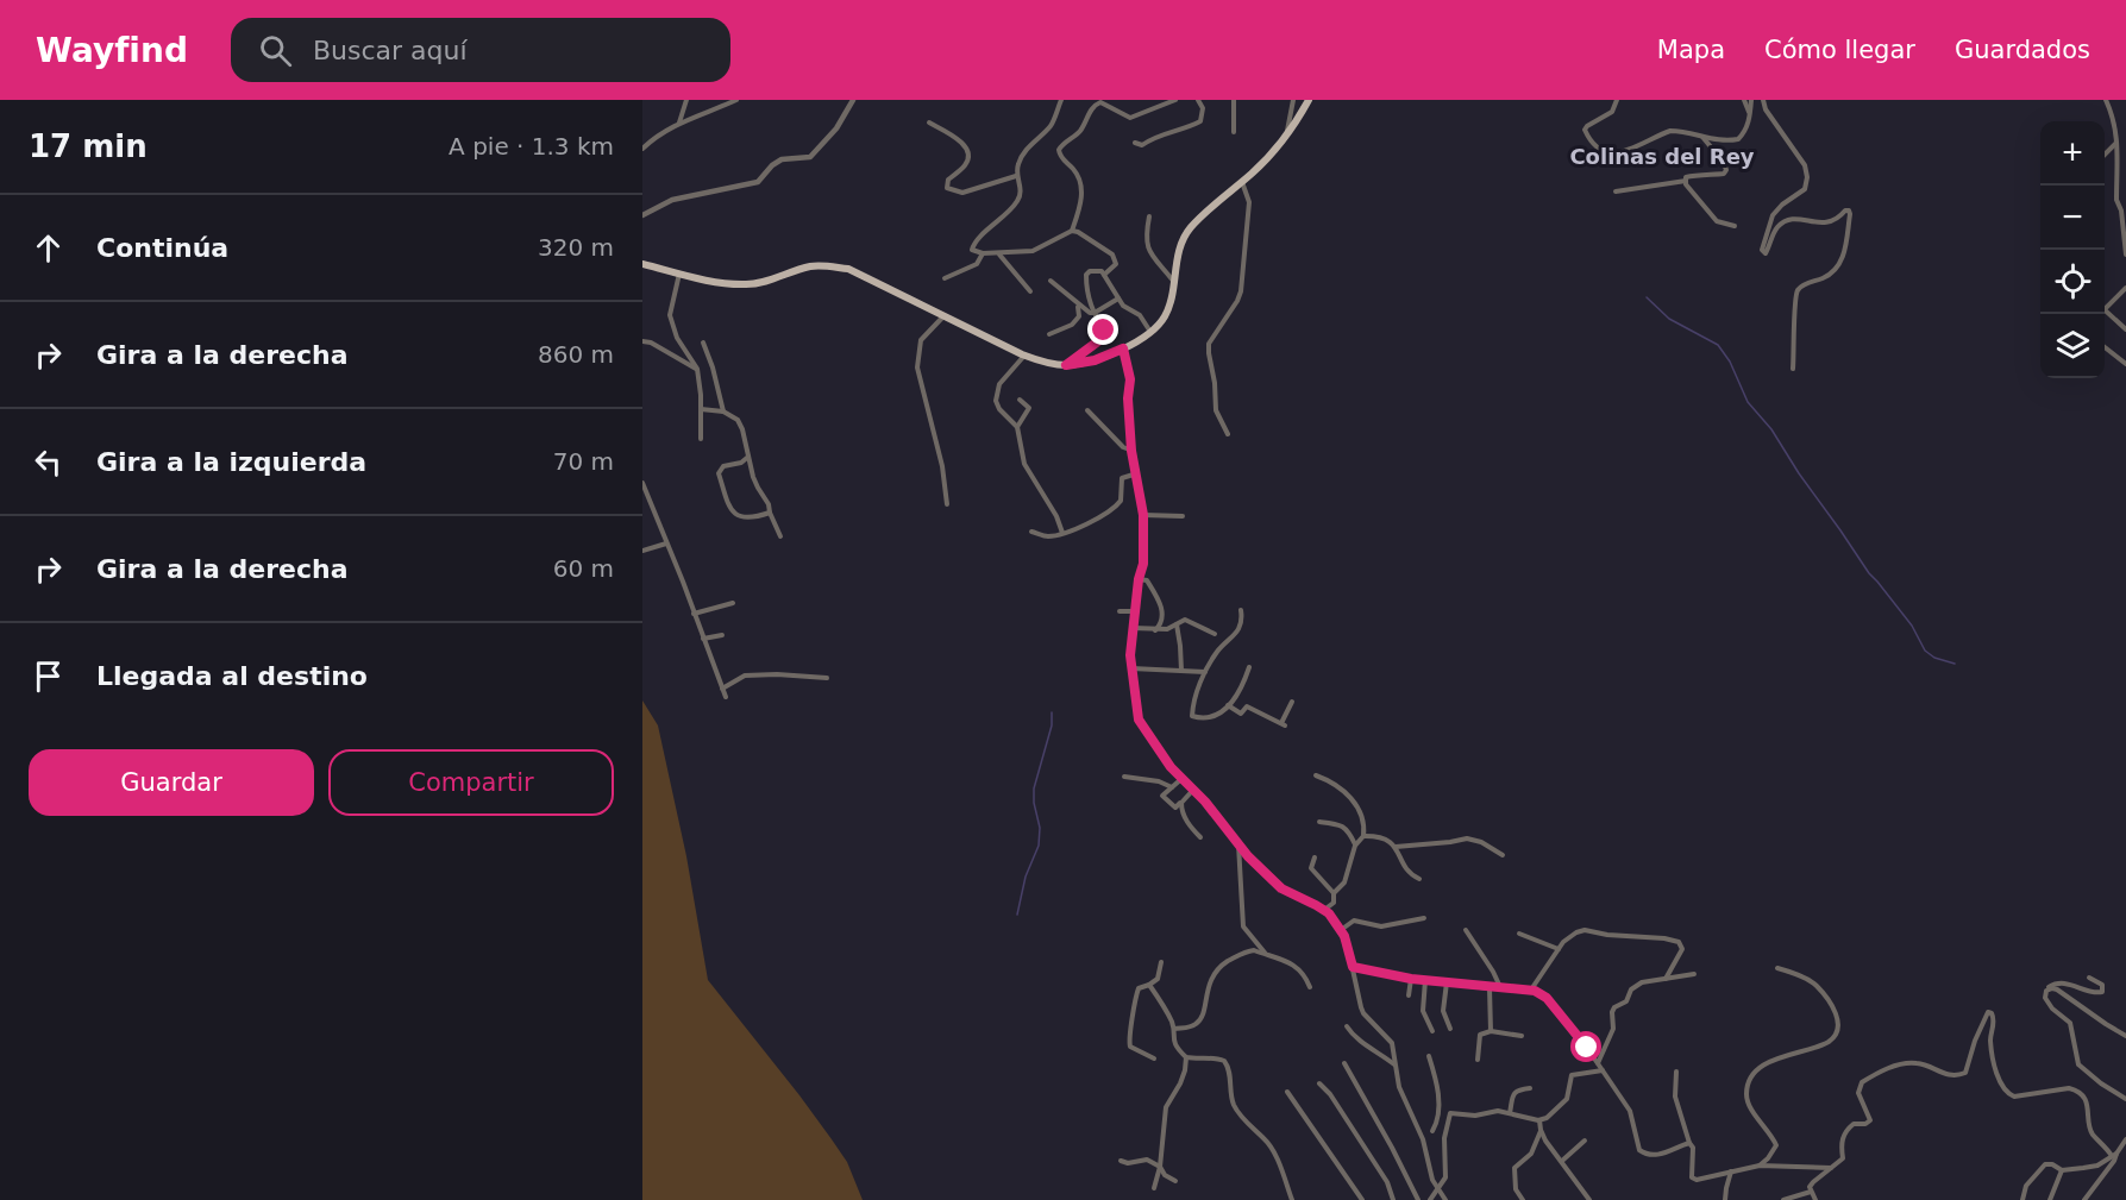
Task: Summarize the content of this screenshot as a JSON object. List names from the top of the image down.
{
  "districts": ["Colinas del Rey"],
  "page": {
    "header": "Wayfind",
    "search": "Buscar aquí",
    "nav": ["Mapa", "Cómo llegar", "Guardados"],
    "heading": ["17 min", "A pie · 1.3 km"],
    "map_buttons": ["+", "−"],
    "list": [
      ["Continúa", "320 m"],
      ["Gira a la derecha", "860 m"],
      ["Gira a la izquierda", "70 m"],
      ["Gira a la derecha", "60 m"],
      "Llegada al destino"
    ],
    "buttons": ["Guardar", "Compartir"]
  }
}
